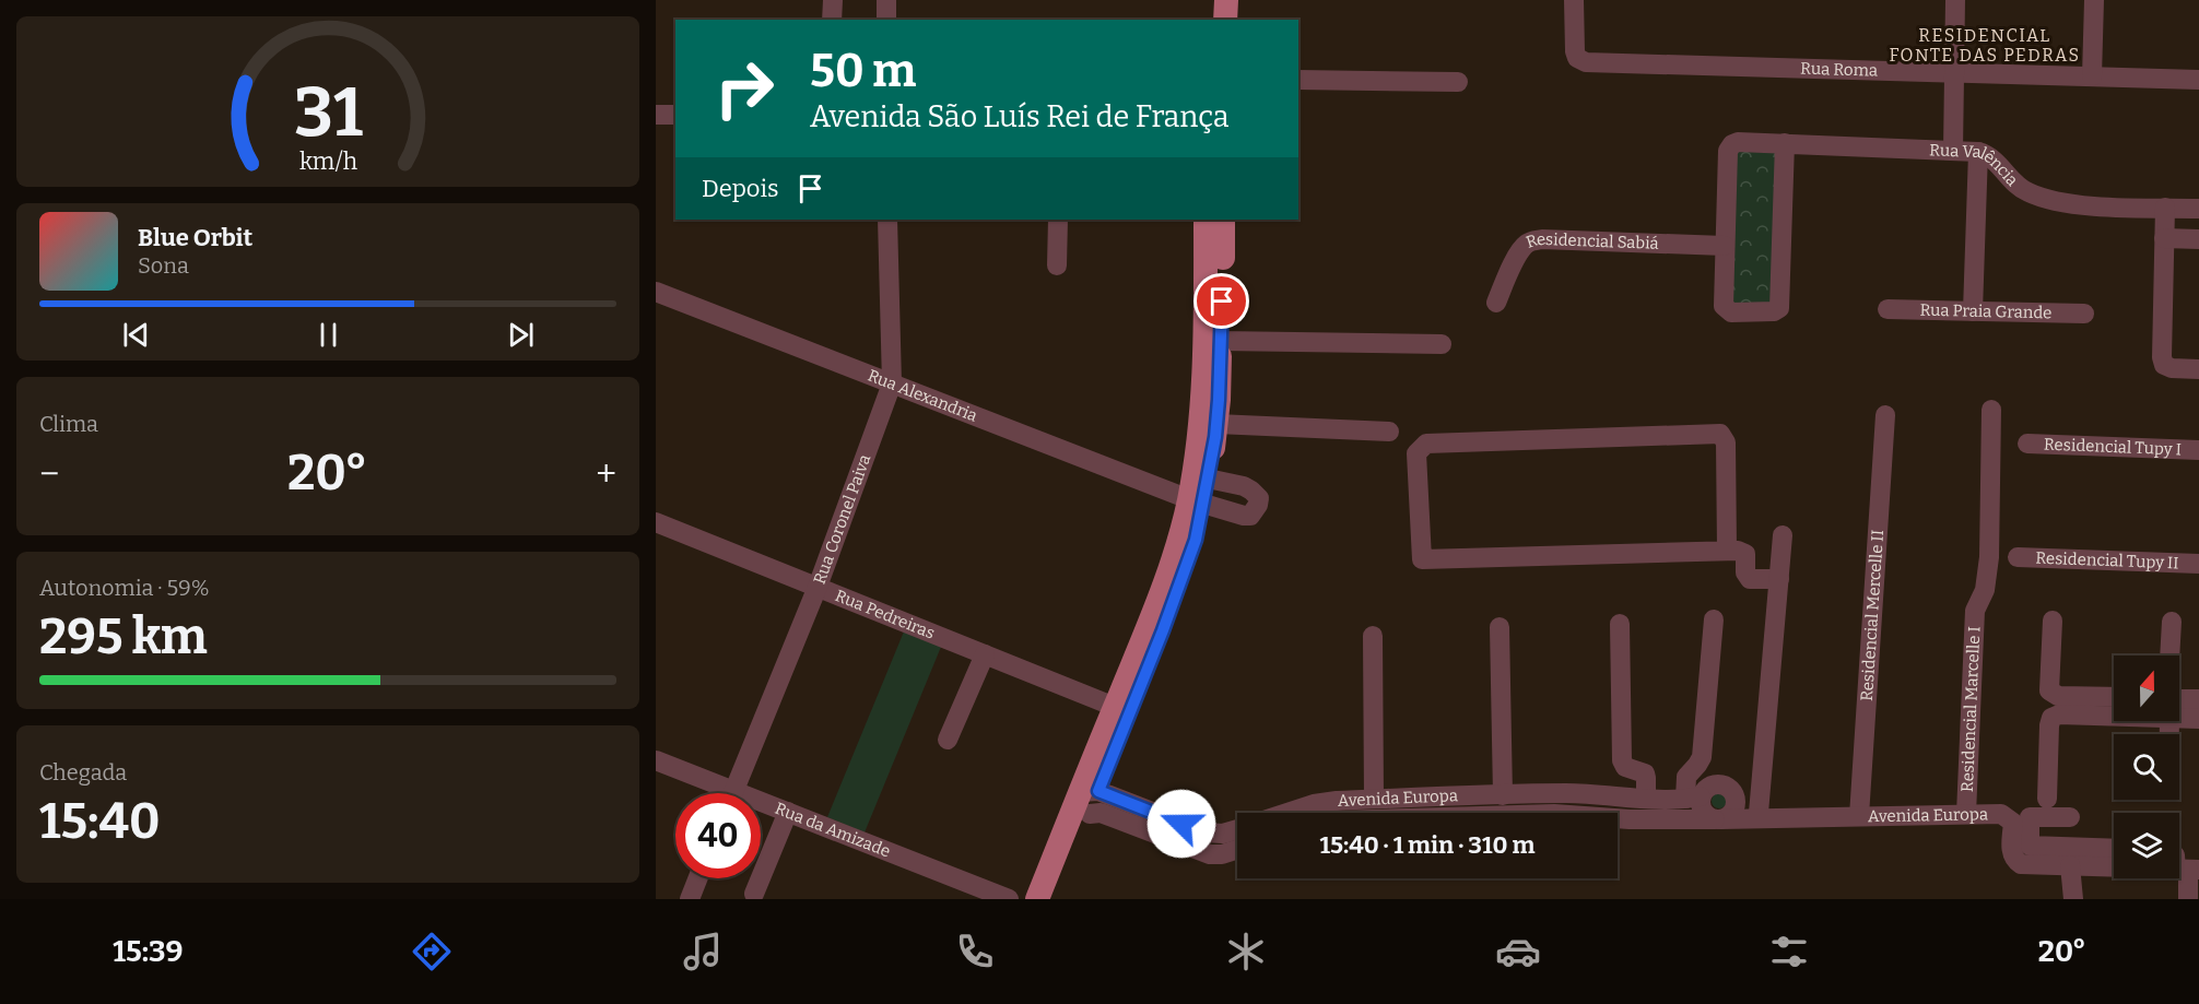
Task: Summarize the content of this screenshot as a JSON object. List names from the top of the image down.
{
  "streets": {
    "street": [
      "Rua Roma",
      "Rua Valência",
      "Residencial Sabiá",
      "Rua Praia Grande",
      "Rua Alexandria",
      "Residencial Tupy I",
      "Rua Coronel Paiva",
      "Residencial Tupy II",
      "Rua Pedreiras",
      "Residencial Mercelle II",
      "Residencial Marcelle I",
      "Avenida Europa",
      "Rua da Amizade"
    ]
  },
  "crossings": [
    ["Rua Valência", "Residencial Sabiá"],
    ["Rua Alexandria", "Rua Coronel Paiva"],
    ["Rua Coronel Paiva", "Rua Pedreiras"],
    ["Residencial Mercelle II", "Avenida Europa"],
    ["Residencial Marcelle I", "Avenida Europa"]
  ],
  "districts": ["RESIDENCIAL FONTE DAS PEDRAS"],
  "north": "top",
  "page": {
    "turn": ["50 m", "Avenida São Luís Rei de França"],
    "then": "Depois",
    "song": ["Blue Orbit", "Sona"],
    "tile": [
      "Clima",
      ["Autonomia · 59%", "295 km"],
      ["Chegada", "15:40"]
    ],
    "heat": ["−", "20°", "+"],
    "limit": "40",
    "trip": "15:40 · 1 min · 310 m",
    "tabs": ["15:39", "20°"],
    "gauge": ["31", "km/h"]
  }
}
